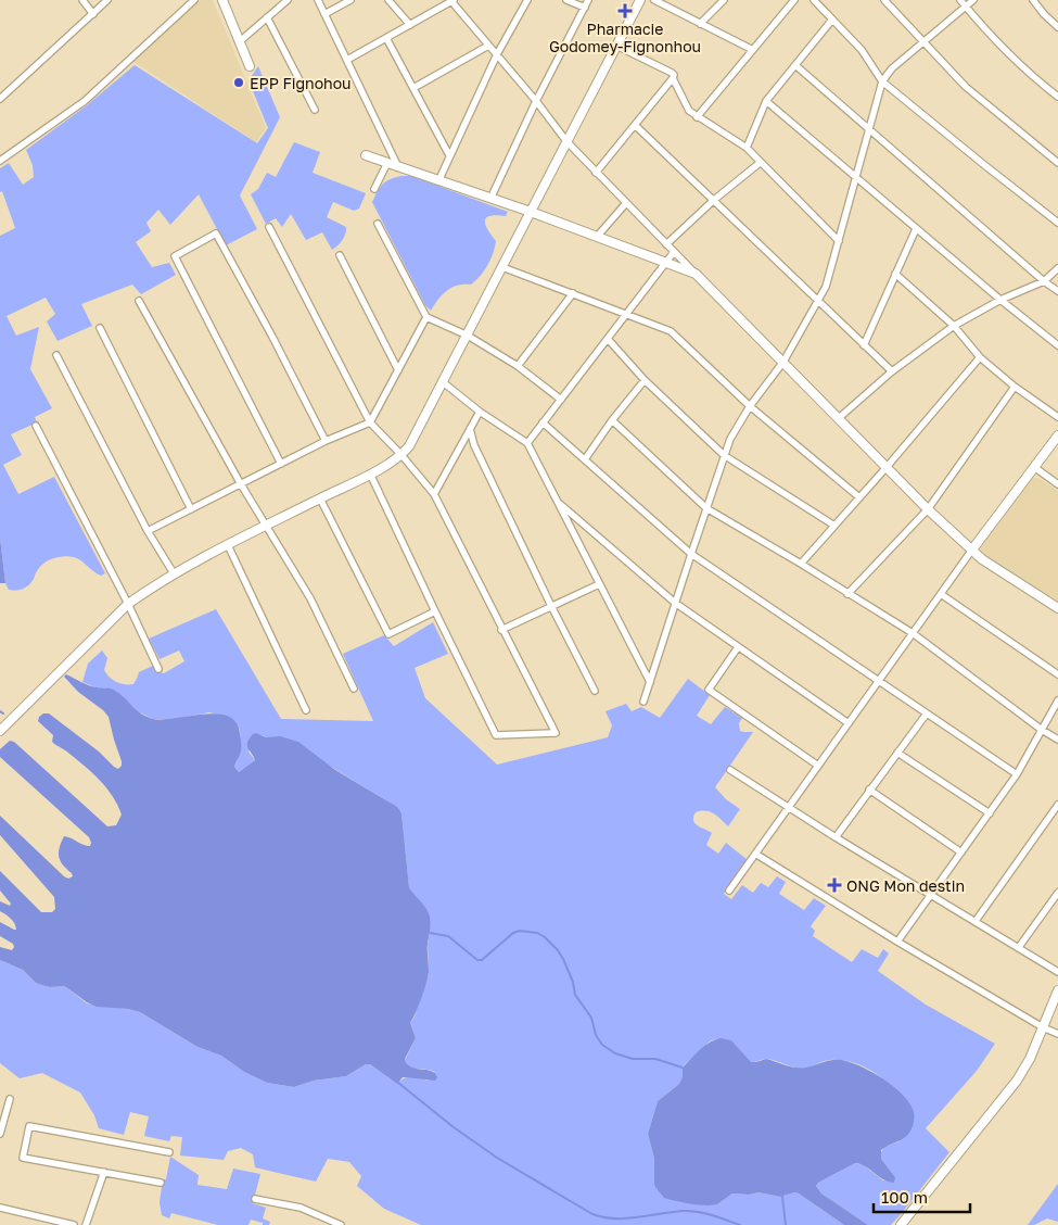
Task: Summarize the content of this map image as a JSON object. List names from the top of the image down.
{
  "places": {
    "health": ["Pharmacie Godomey-Fignonhou", "ONG Mon destin"],
    "other": ["EPP Fignohou"]
  },
  "scale_bar": "100 m"
}
